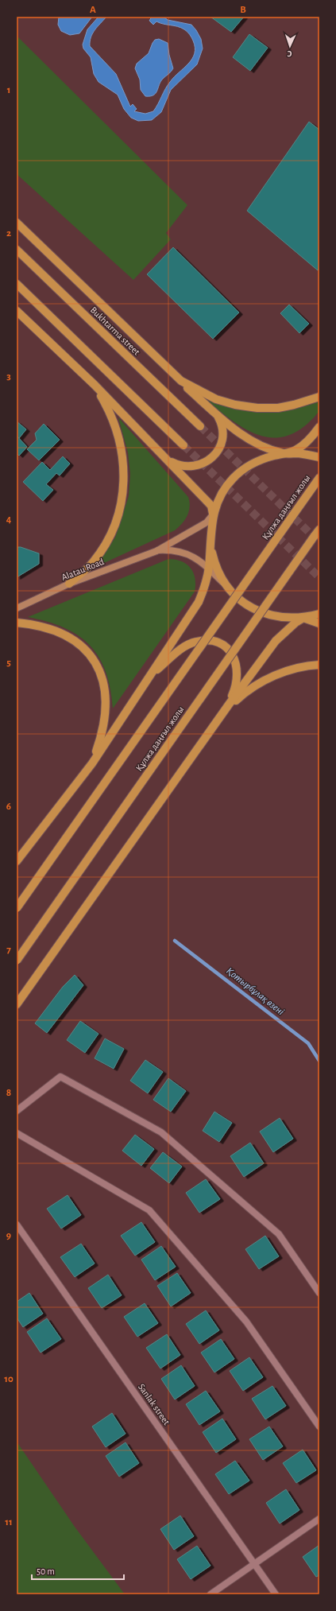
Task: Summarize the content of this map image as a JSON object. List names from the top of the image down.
{
  "streets": {
    "main road": ["Bukhtarma street", "Құлжа даңғыл жолы", "Alatau Road"],
    "street": ["Sanlak street"]
  },
  "water": ["Қотырбұлақ өзені"],
  "scale_bar": "50 m",
  "north": "bottom",
  "grid": {
    "columns": ["A", "B"],
    "rows": [
      "1",
      "2",
      "3",
      "4",
      "5",
      "6",
      "7",
      "8",
      "9",
      "10",
      "11"
    ]
  }
}
